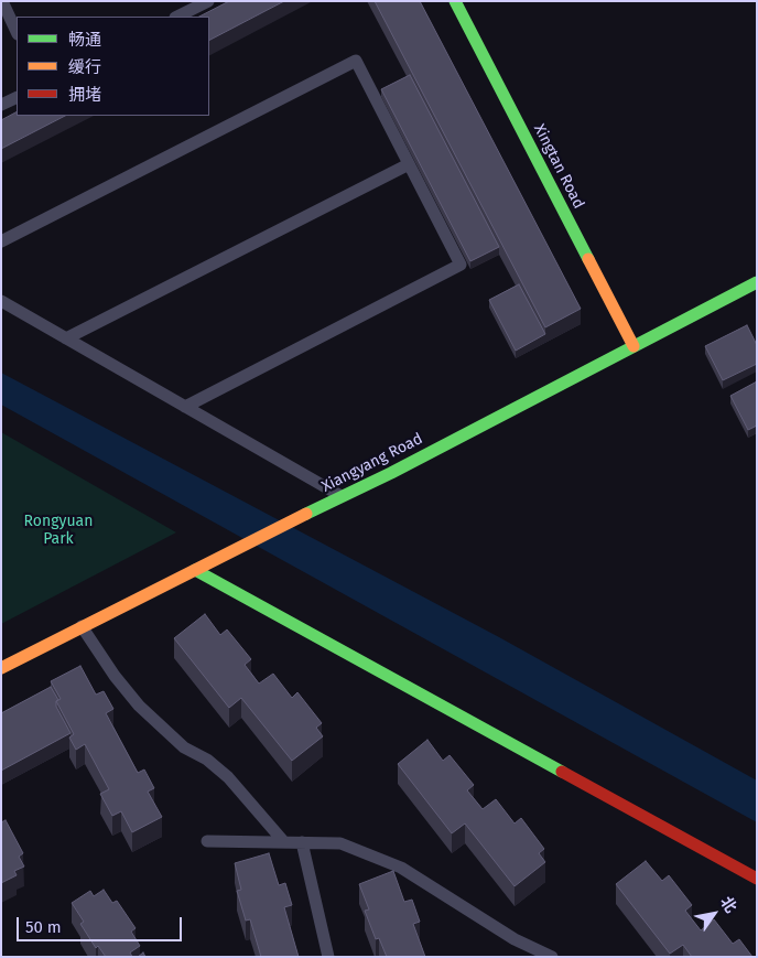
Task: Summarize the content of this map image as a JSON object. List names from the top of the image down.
{
  "streets": {
    "street": ["Xingtan Road", "Xiangyang Road"]
  },
  "crossings": [
    ["Xingtan Road", "Xiangyang Road"]
  ],
  "parks": ["Rongyuan Park"],
  "legend": ["畅通", "缓行", "拥堵"],
  "scale_bar": "50 m",
  "north": "top right"
}
